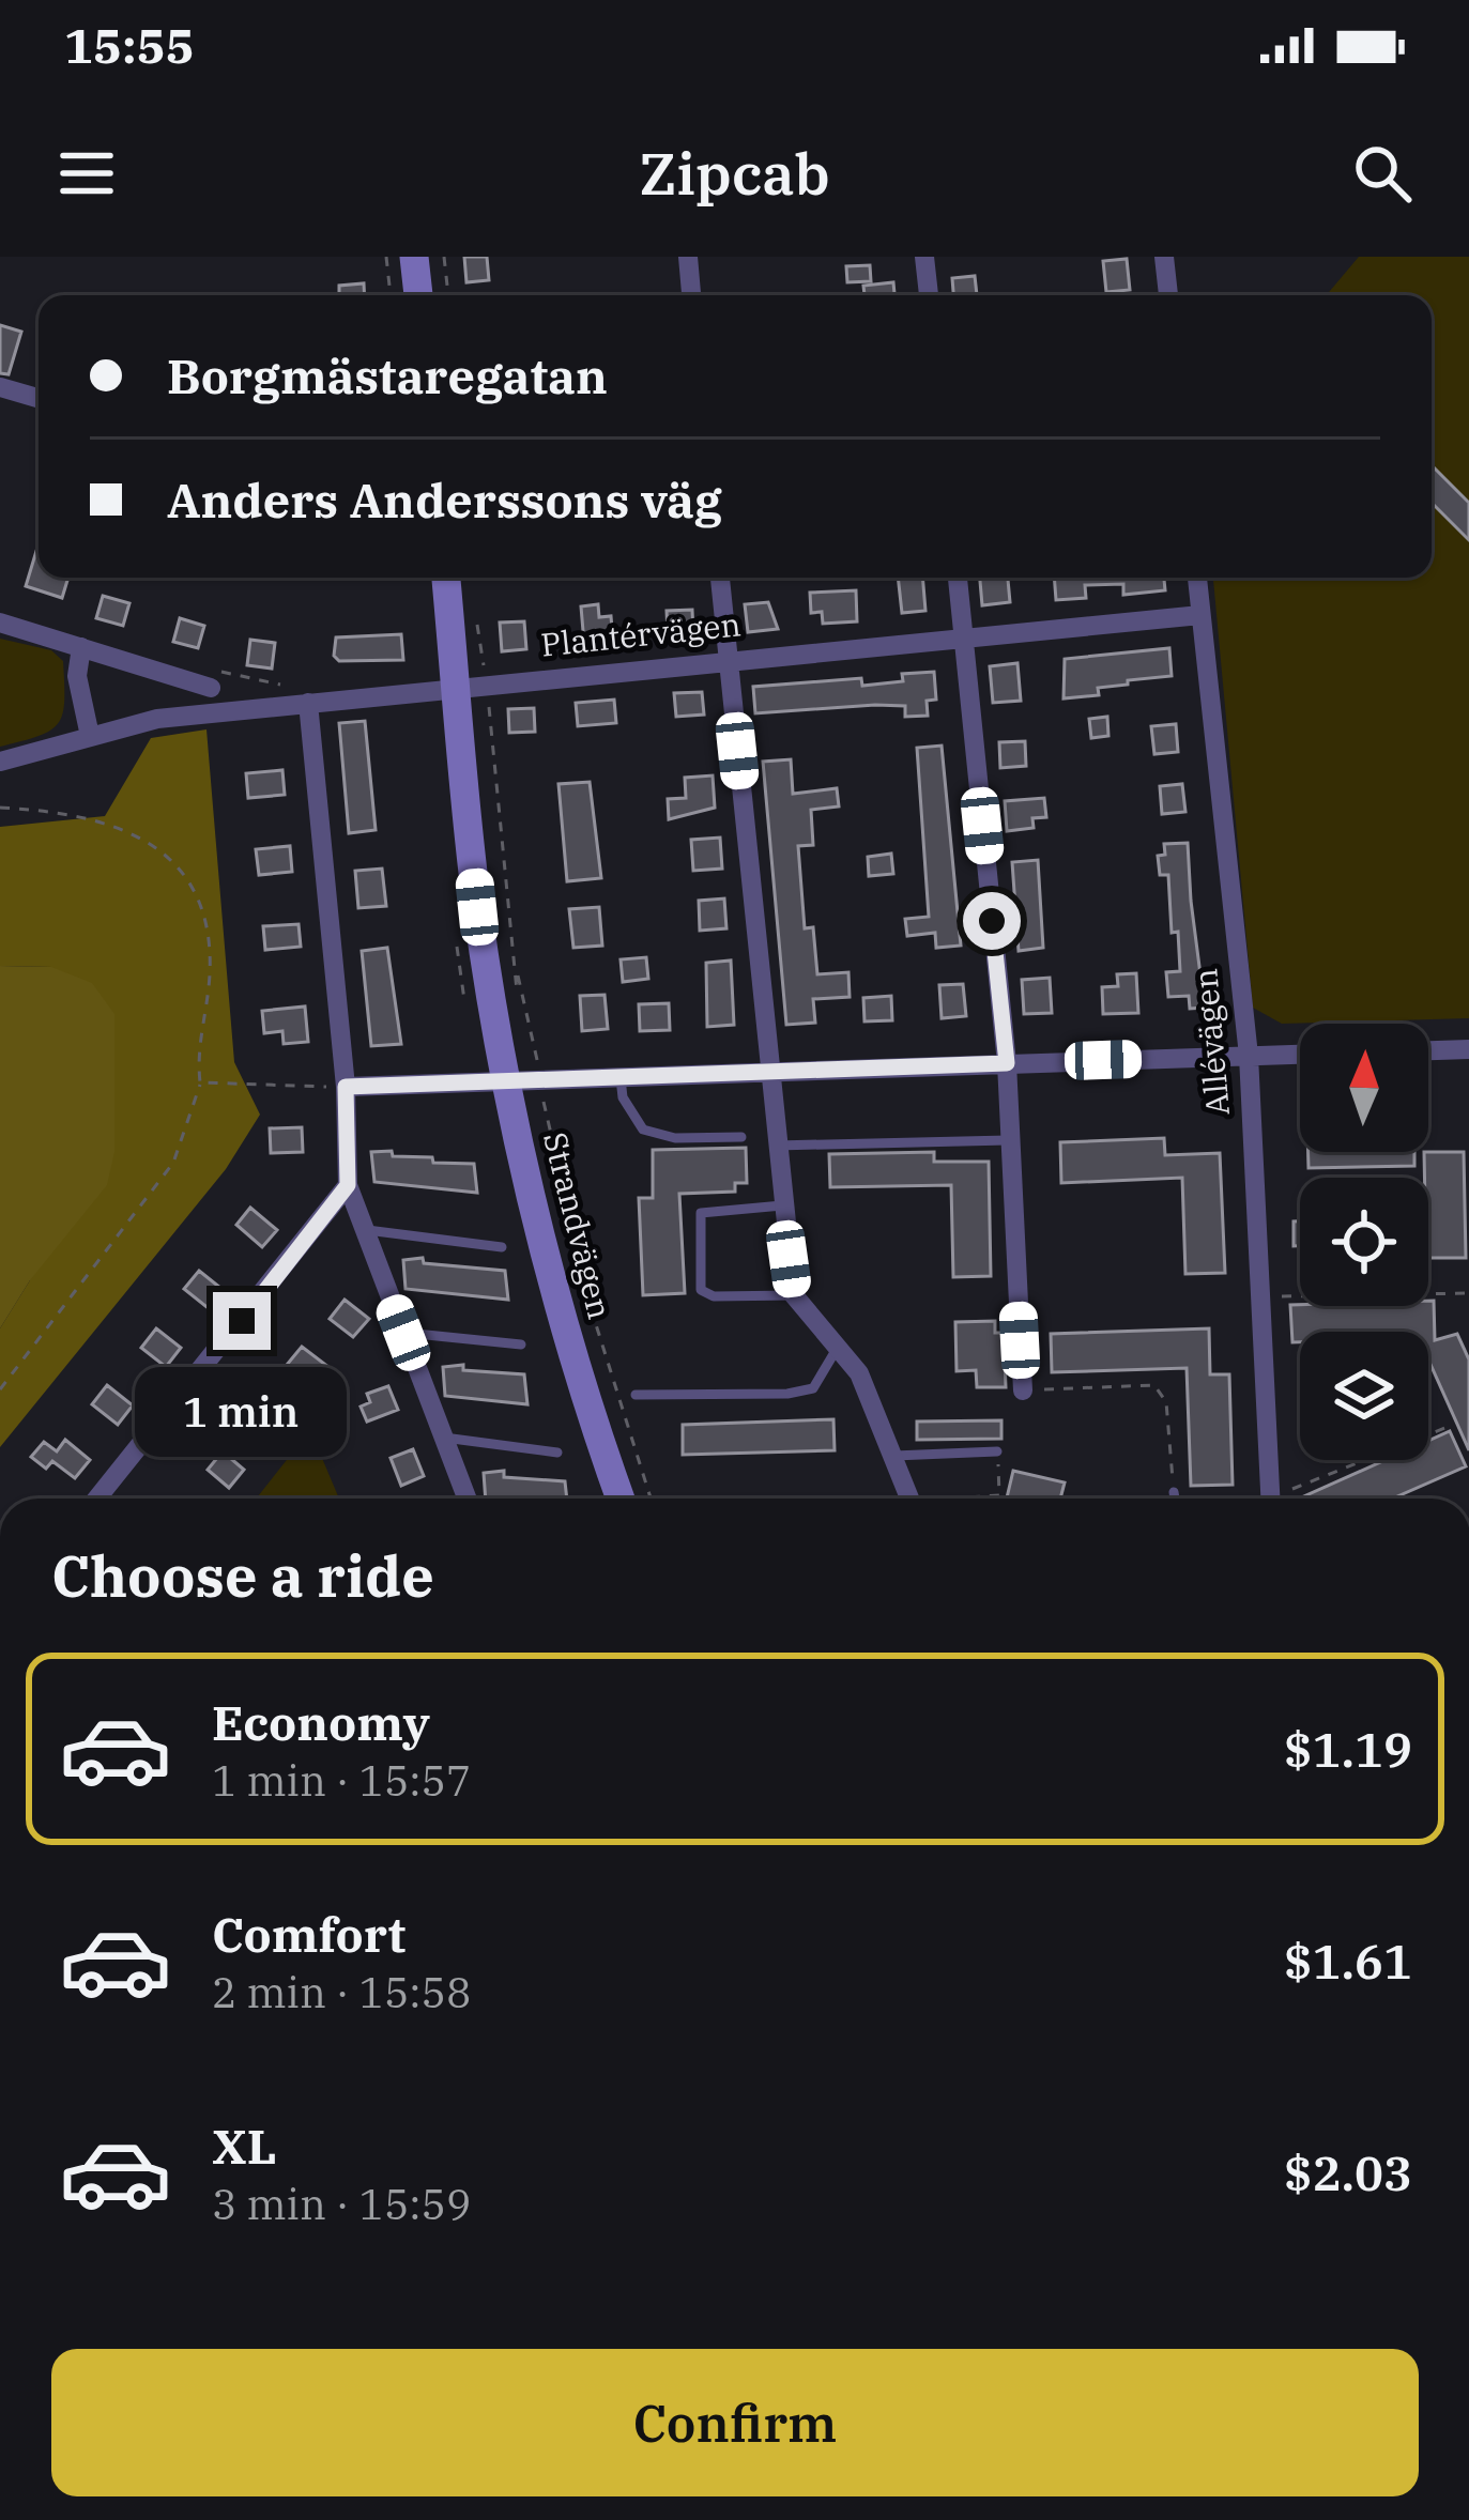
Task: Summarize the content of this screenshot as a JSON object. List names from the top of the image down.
{
  "streets": {
    "street": ["Plantérvägen", "Allévägen", "Strandvägen"]
  },
  "crossings": [
    ["Plantérvägen", "Allévägen"],
    ["Plantérvägen", "Strandvägen"]
  ],
  "north": "top",
  "page": {
    "status": "15:55",
    "header": "Zipcab",
    "banner": ["Borgmästaregatan", "Anders Anderssons väg"],
    "bubble": "1 min",
    "heading": "Choose a ride",
    "list": [
      {
        "name": "Economy",
        "note": "1 min · 15:57",
        "value": "$1.19"
      },
      {
        "name": "Comfort",
        "note": "2 min · 15:58",
        "value": "$1.61"
      },
      {
        "name": "XL",
        "note": "3 min · 15:59",
        "value": "$2.03"
      }
    ],
    "buttons": "Confirm"
  }
}
